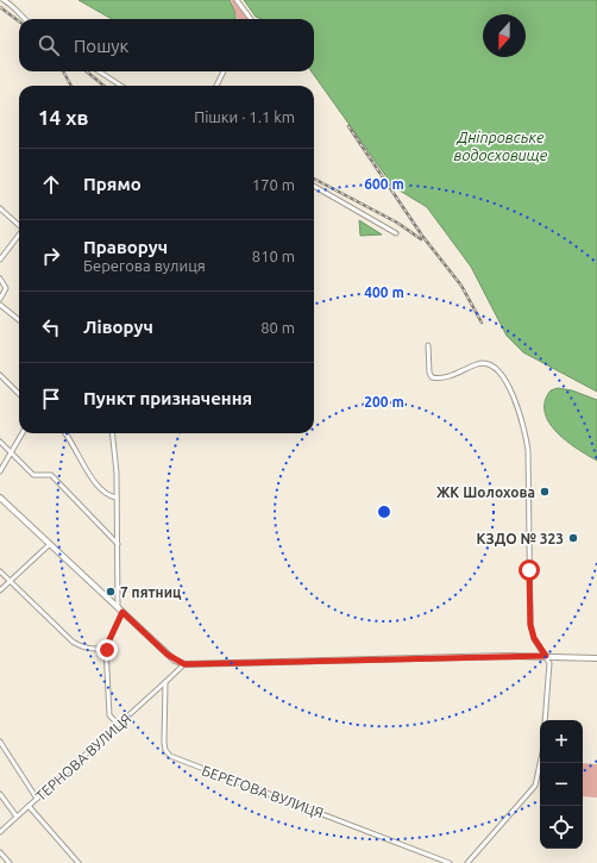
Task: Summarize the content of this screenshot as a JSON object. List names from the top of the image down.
{
  "streets": {
    "street": ["ТЕРНОВА ВУЛИЦЯ", "БЕРЕГОВА ВУЛИЦЯ"]
  },
  "crossings": [
    ["ТЕРНОВА ВУЛИЦЯ", "БЕРЕГОВА ВУЛИЦЯ"]
  ],
  "water": ["Дніпровське водосховище"],
  "places": ["ЖК Шолохова", "КЗДО № 323", "7 пятниц"],
  "north": "bottom",
  "page": {
    "search": "Пошук",
    "heading": ["14 хв", "Пішки · 1.1 km"],
    "list": [
      ["Прямо", "170 m"],
      ["Праворуч", "Берегова вулиця", "810 m"],
      ["Ліворуч", "80 m"],
      "Пункт призначення"
    ],
    "map_buttons": ["+", "−"]
  },
  "rings": ["600 m", "400 m", "200 m"]
}
